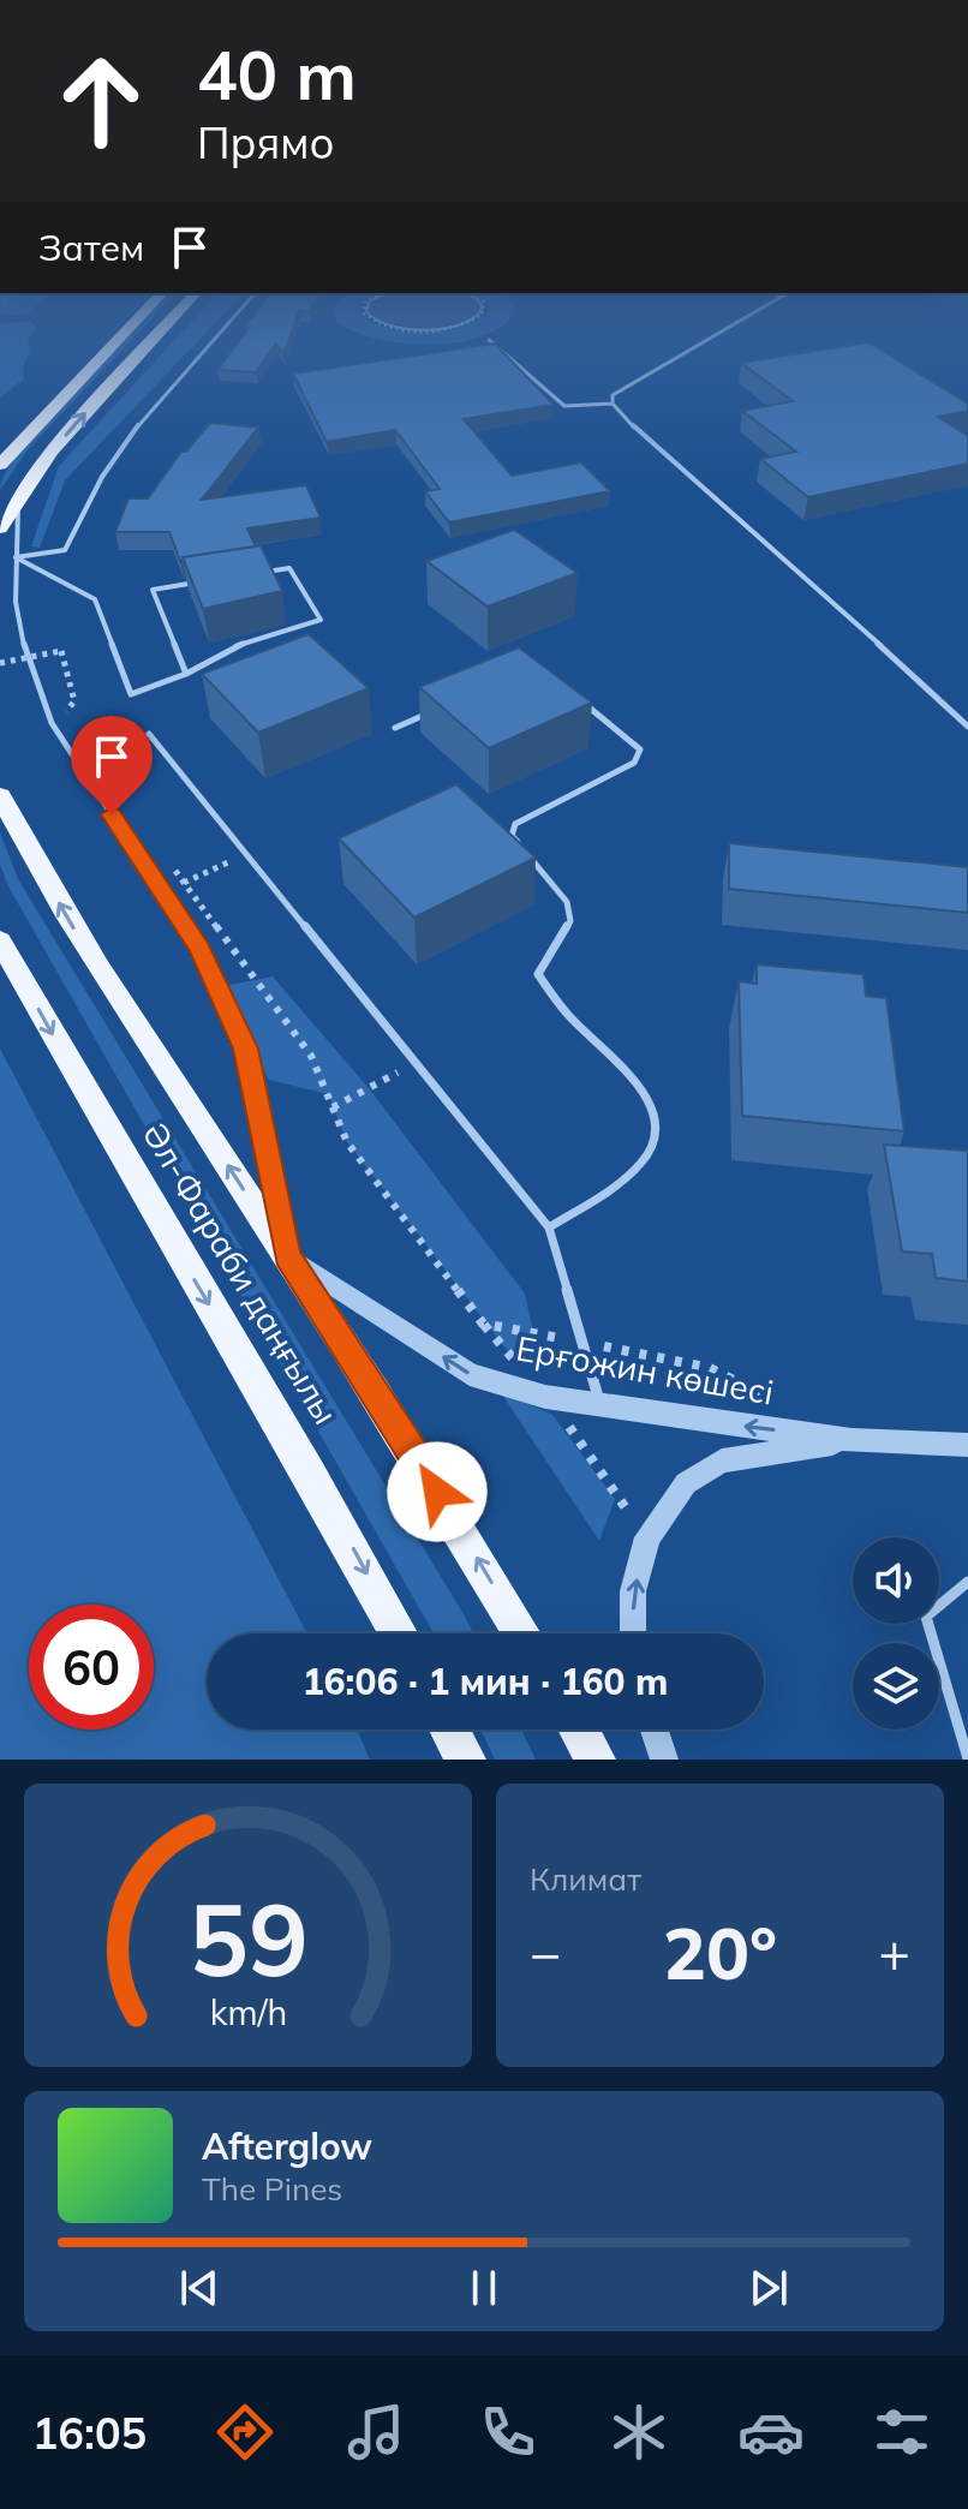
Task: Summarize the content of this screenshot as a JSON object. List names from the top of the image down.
{
  "streets": {
    "main road": ["Әл-Фараби даңғылы"],
    "street": ["Ерғожин көшесі"]
  },
  "crossings": [
    ["Әл-Фараби даңғылы", "Ерғожин көшесі"]
  ],
  "page": {
    "turn": ["40 m", "Прямо"],
    "then": "Затем",
    "limit": "60",
    "trip": "16:06 · 1 мин · 160 m",
    "tile": "Климат",
    "heat": ["−", "20°", "+"],
    "song": ["Afterglow", "The Pines"],
    "tabs": "16:05",
    "gauge": ["59", "km/h"]
  }
}
